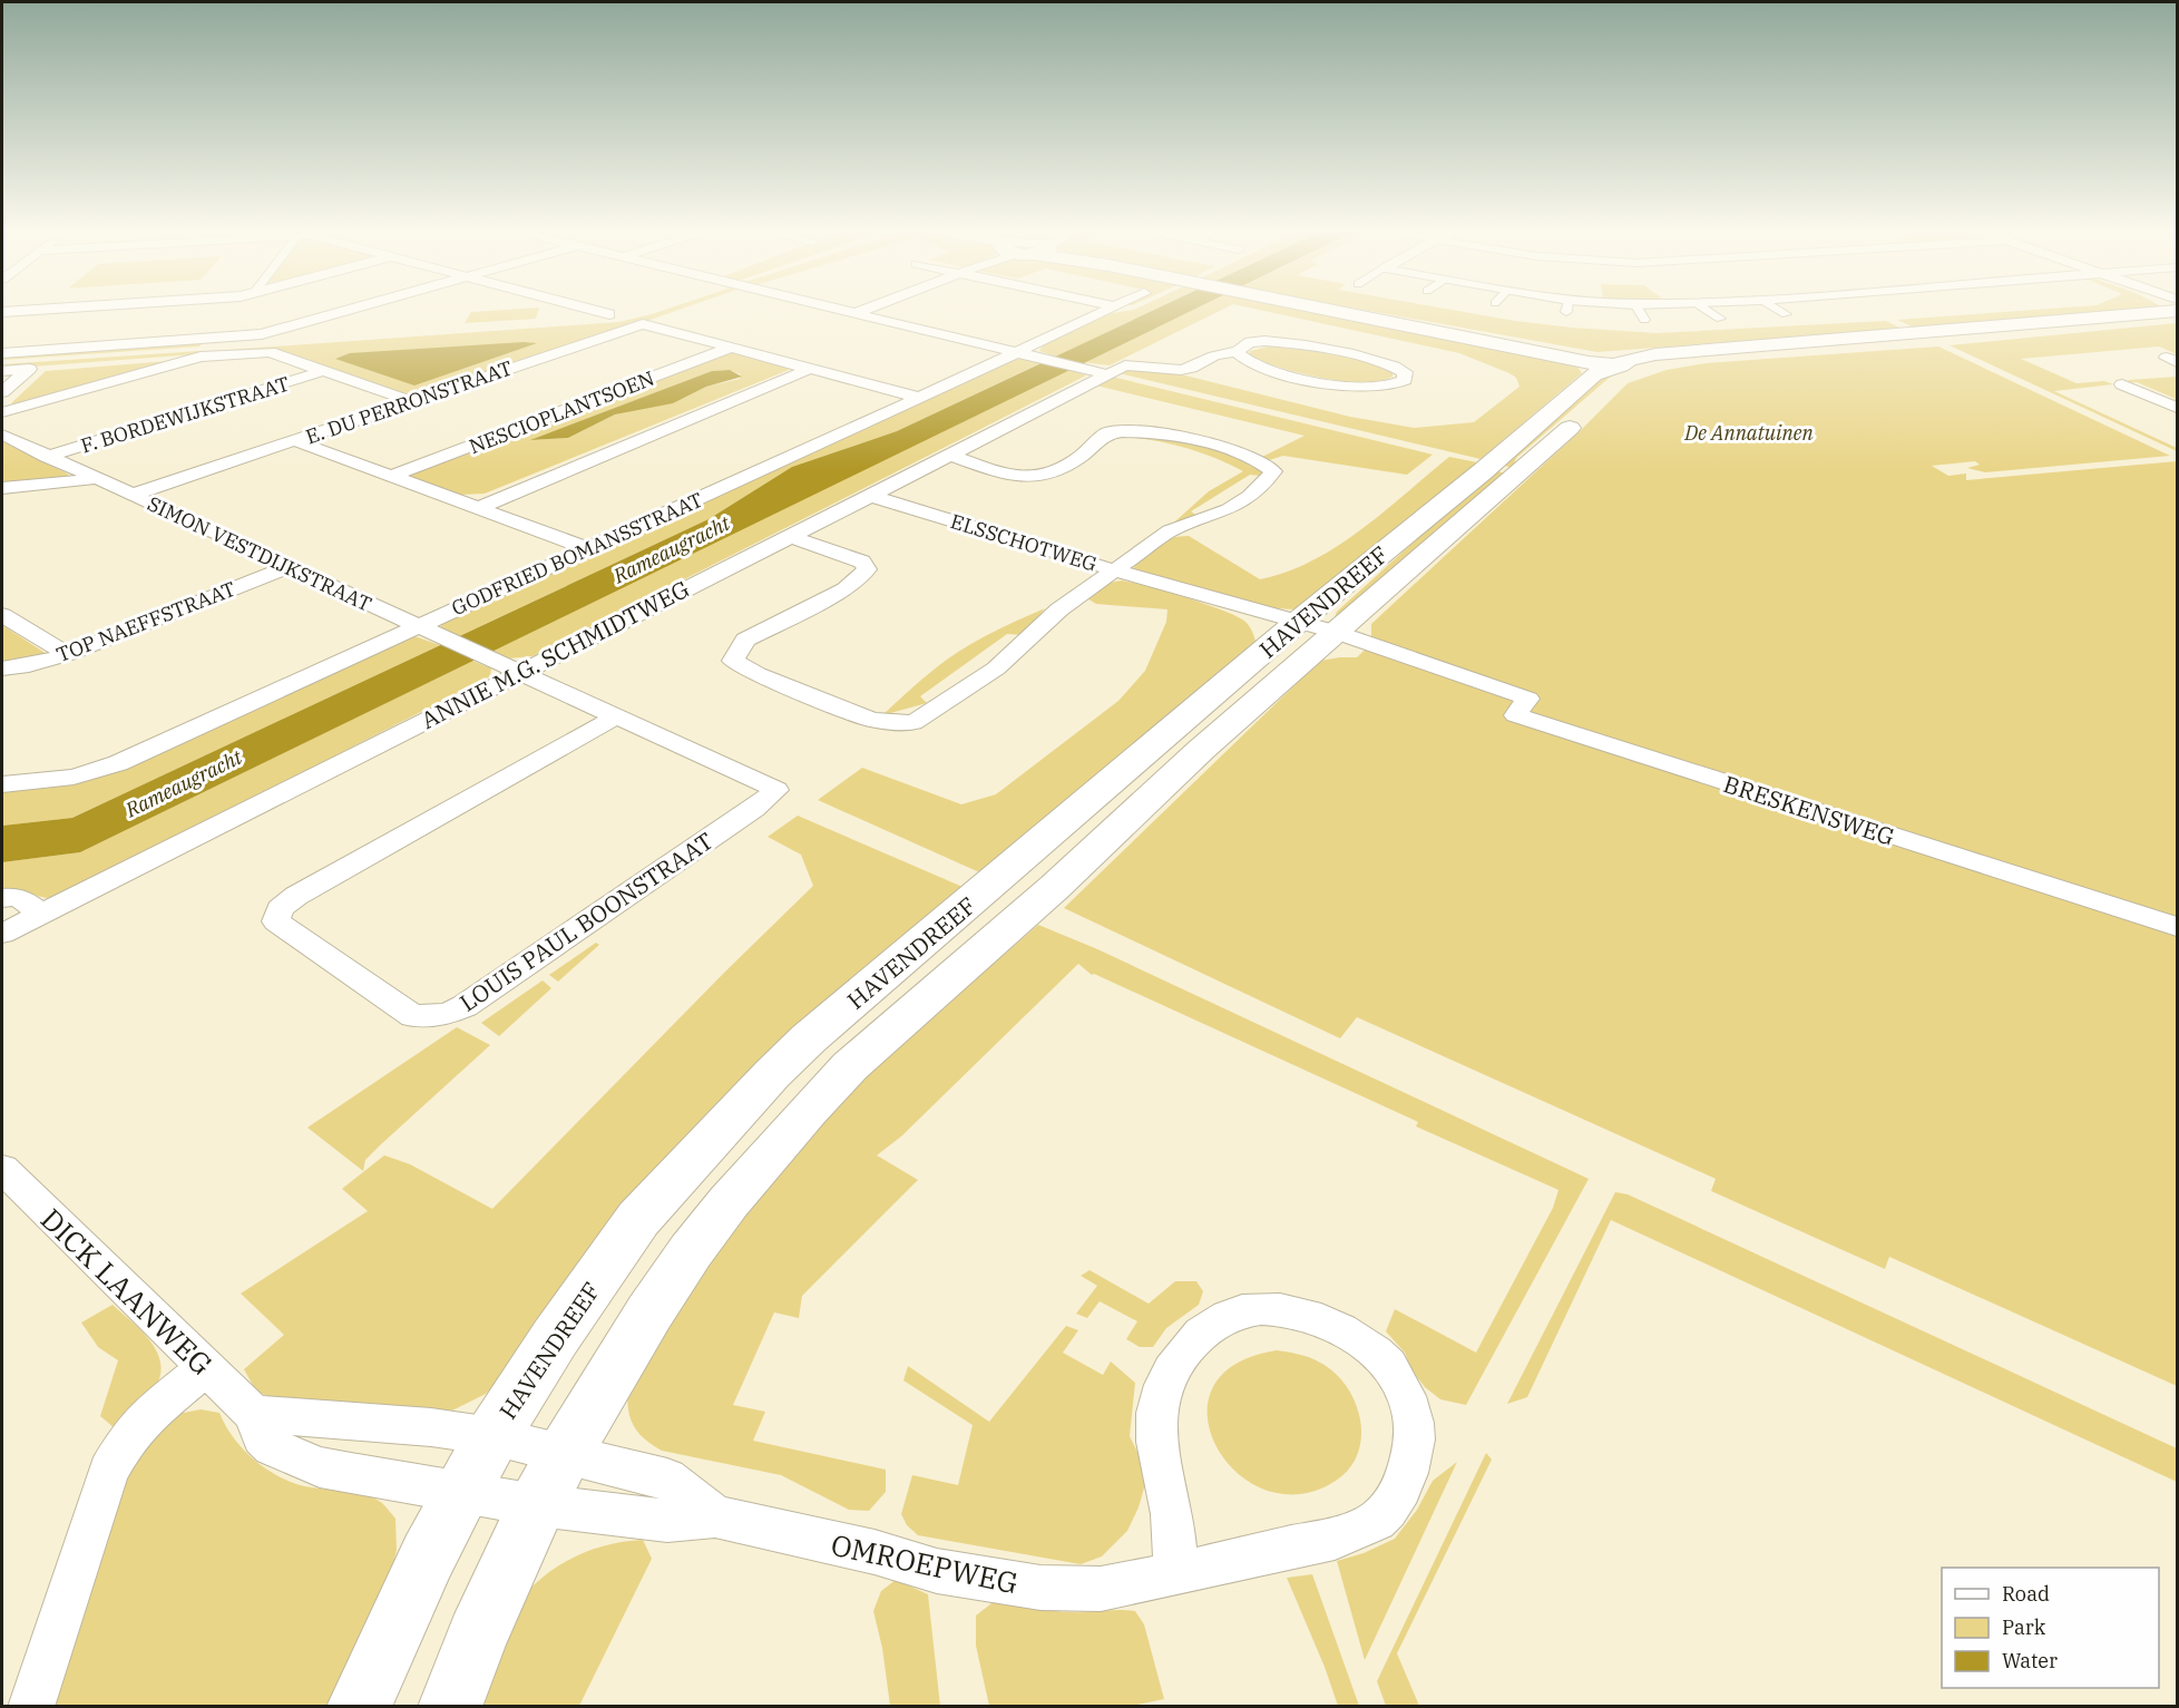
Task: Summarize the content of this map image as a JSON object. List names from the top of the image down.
{
  "streets": {
    "main road": ["HAVENDREEF"],
    "street": [
      "E. DU PERRONSTRAAT",
      "NESCIOPLANTSOEN",
      "F. BORDEWIJKSTRAAT",
      "ELSSCHOTWEG",
      "SIMON VESTDIJKSTRAAT",
      "GODFRIED BOMANSSTRAAT",
      "TOP NAEFFSTRAAT",
      "ANNIE M.G. SCHMIDTWEG",
      "BRESKENSWEG",
      "LOUIS PAUL BOONSTRAAT",
      "DICK LAANWEG",
      "OMROEPWEG"
    ]
  },
  "crossings": [
    ["E. DU PERRONSTRAAT", "NESCIOPLANTSOEN"],
    ["E. DU PERRONSTRAAT", "F. BORDEWIJKSTRAAT"],
    ["E. DU PERRONSTRAAT", "SIMON VESTDIJKSTRAAT"],
    ["E. DU PERRONSTRAAT", "GODFRIED BOMANSSTRAAT"],
    ["F. BORDEWIJKSTRAAT", "SIMON VESTDIJKSTRAAT"],
    ["ELSSCHOTWEG", "HAVENDREEF"],
    ["ELSSCHOTWEG", "ANNIE M.G. SCHMIDTWEG"],
    ["ELSSCHOTWEG", "BRESKENSWEG"],
    ["SIMON VESTDIJKSTRAAT", "GODFRIED BOMANSSTRAAT"],
    ["SIMON VESTDIJKSTRAAT", "TOP NAEFFSTRAAT"],
    ["SIMON VESTDIJKSTRAAT", "ANNIE M.G. SCHMIDTWEG"],
    ["SIMON VESTDIJKSTRAAT", "LOUIS PAUL BOONSTRAAT"],
    ["HAVENDREEF", "BRESKENSWEG"],
    ["HAVENDREEF", "DICK LAANWEG"],
    ["HAVENDREEF", "OMROEPWEG"],
    ["ANNIE M.G. SCHMIDTWEG", "LOUIS PAUL BOONSTRAAT"],
    ["DICK LAANWEG", "OMROEPWEG"]
  ],
  "water": ["Rameaugracht"],
  "parks": ["De Annatuinen"],
  "legend": ["Road", "Park", "Water"]
}
